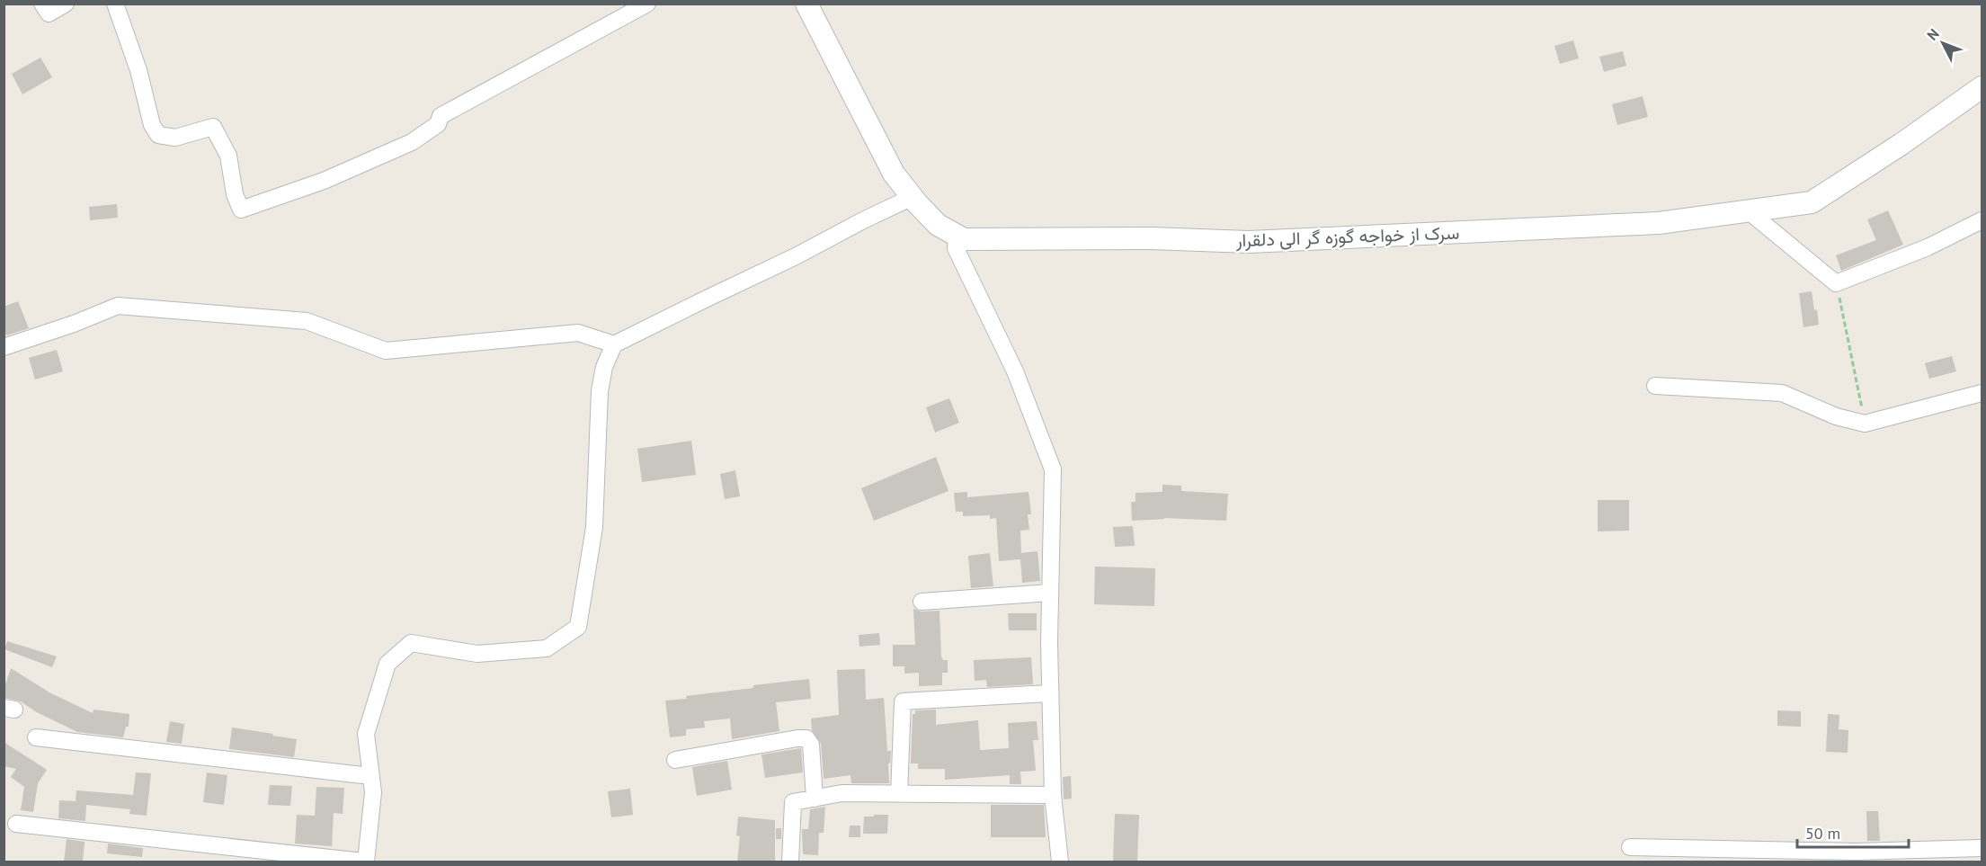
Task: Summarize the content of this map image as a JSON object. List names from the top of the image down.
{
  "streets": {
    "street": ["سرک از خواجه گوزه گر الی دلقرار"]
  },
  "scale_bar": "50 m",
  "north": "top left"
}
